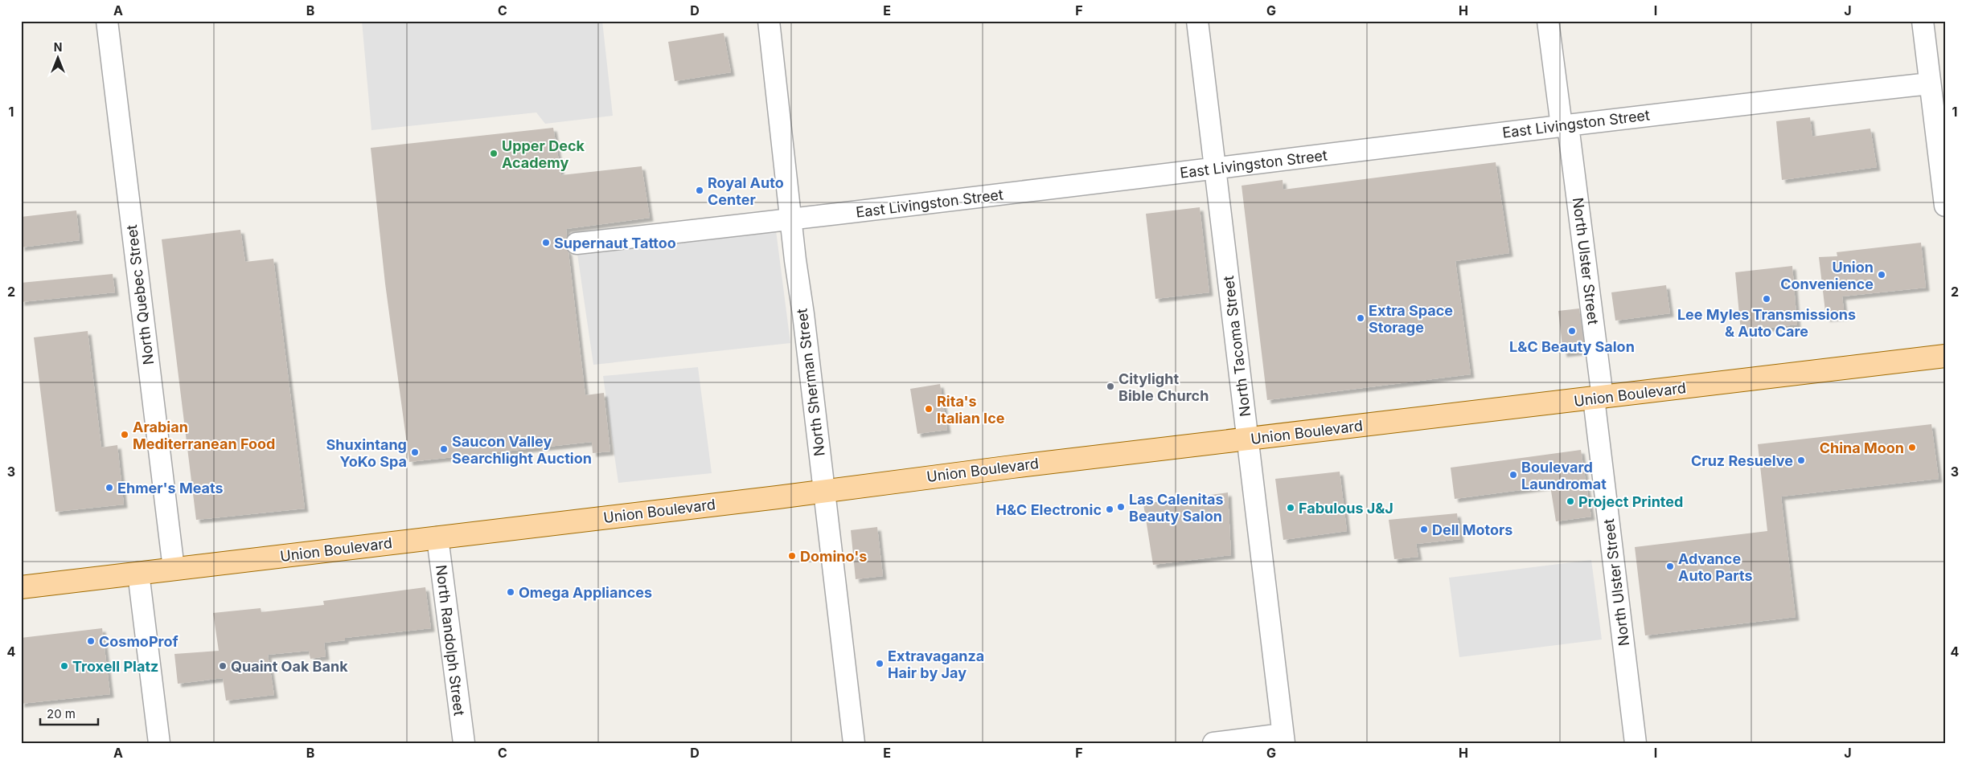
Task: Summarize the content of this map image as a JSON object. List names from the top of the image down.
{
  "streets": {
    "main road": ["Union Boulevard"],
    "street": [
      "East Livingston Street",
      "North Ulster Street",
      "North Quebec Street",
      "North Tacoma Street",
      "North Sherman Street",
      "North Randolph Street"
    ]
  },
  "crossings": [
    ["East Livingston Street", "North Ulster Street"],
    ["East Livingston Street", "North Tacoma Street"],
    ["East Livingston Street", "North Sherman Street"],
    ["North Ulster Street", "Union Boulevard"],
    ["North Quebec Street", "Union Boulevard"],
    ["North Tacoma Street", "Union Boulevard"],
    ["North Sherman Street", "Union Boulevard"],
    ["Union Boulevard", "North Randolph Street"]
  ],
  "places": [
    "Upper Deck Academy",
    "Royal Auto Center",
    "Supernaut Tattoo",
    "Union Convenience",
    "Lee Myles Transmissions & Auto Care",
    "Extra Space Storage",
    "L&C Beauty Salon",
    "Citylight Bible Church",
    "Rita's Italian Ice",
    "Arabian Mediterranean Food",
    "China Moon",
    "Saucon Valley Searchlight Auction",
    "Shuxintang YoKo Spa",
    "Cruz Resuelve",
    "Boulevard Laundromat",
    "Ehmer's Meats",
    "Project Printed",
    "Las Calenitas Beauty Salon",
    "Fabulous J&J",
    "H&C Electronic",
    "Dell Motors",
    "Domino's",
    "Advance Auto Parts",
    "Omega Appliances",
    "CosmoProf",
    "Extravaganza Hair by Jay",
    "Troxell Platz",
    "Quaint Oak Bank"
  ],
  "scale_bar": "20 m",
  "north": "top",
  "grid": {
    "columns": [
      "A",
      "B",
      "C",
      "D",
      "E",
      "F",
      "G",
      "H",
      "I",
      "J"
    ],
    "rows": [
      "1",
      "2",
      "3",
      "4"
    ]
  }
}
